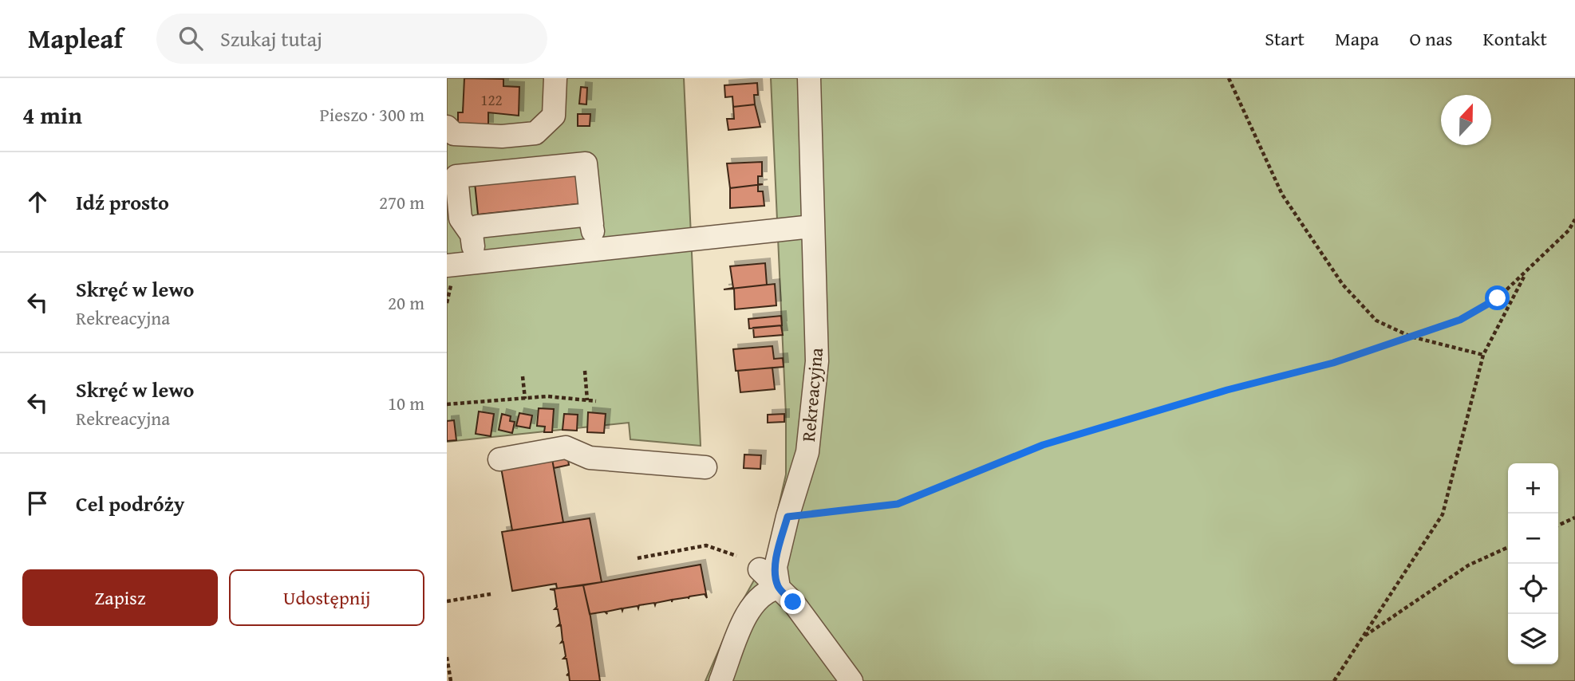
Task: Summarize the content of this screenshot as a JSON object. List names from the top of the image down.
{
  "streets": {
    "street": ["Rekreacyjna"]
  },
  "house_numbers": ["122"],
  "north": "top",
  "page": {
    "header": "Mapleaf",
    "search": "Szukaj tutaj",
    "nav": [
      "Start",
      "Mapa",
      "O nas",
      "Kontakt"
    ],
    "heading": ["4 min", "Pieszo · 300 m"],
    "list": [
      ["Idź prosto", "270 m"],
      ["Skręć w lewo", "Rekreacyjna", "20 m"],
      ["Skręć w lewo", "Rekreacyjna", "10 m"],
      "Cel podróży"
    ],
    "map_buttons": ["+", "−"],
    "buttons": ["Zapisz", "Udostępnij"]
  }
}
